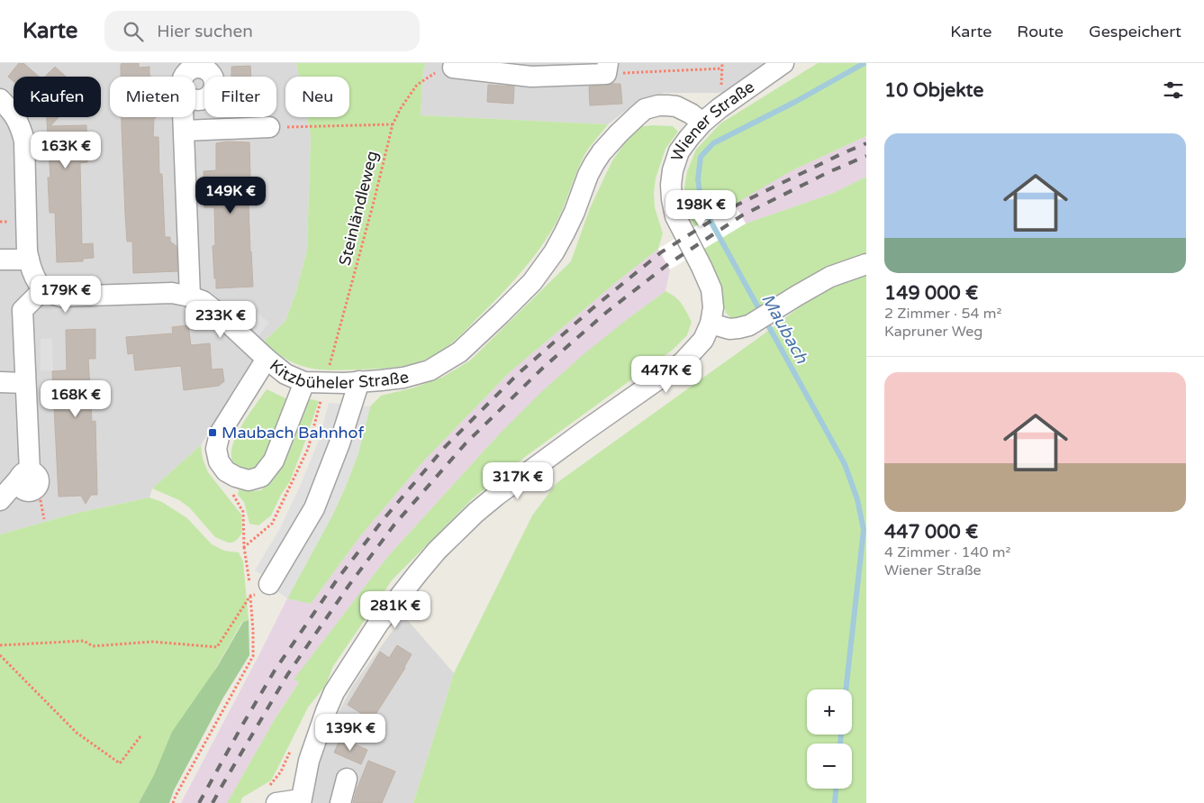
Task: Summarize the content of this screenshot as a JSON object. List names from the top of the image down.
{
  "streets": {
    "street": ["Wiener Straße", "Kitzbüheler Straße"],
    "path": ["Steinländleweg"]
  },
  "crossings": [
    ["Wiener Straße", "Kitzbüheler Straße"],
    ["Steinländleweg", "Kitzbüheler Straße"]
  ],
  "water": ["Maubach"],
  "places": {
    "transit": ["Maubach Bahnhof"]
  },
  "page": {
    "header": "Karte",
    "search": "Hier suchen",
    "nav": ["Karte", "Route", "Gespeichert"],
    "heading": "10 Objekte",
    "chip": [
      "Kaufen",
      "Mieten",
      "Filter",
      "Neu"
    ],
    "list": [
      {
        "name": "149 000 €",
        "note": "2 Zimmer · 54 m² · Kapruner Weg"
      },
      {
        "name": "447 000 €",
        "note": "4 Zimmer · 140 m² · Wiener Straße"
      }
    ],
    "price": [
      "163K €",
      "149K €",
      "198K €",
      "179K €",
      "233K €",
      "447K €",
      "168K €",
      "317K €",
      "281K €",
      "139K €"
    ],
    "map_buttons": ["+", "−"]
  }
}
